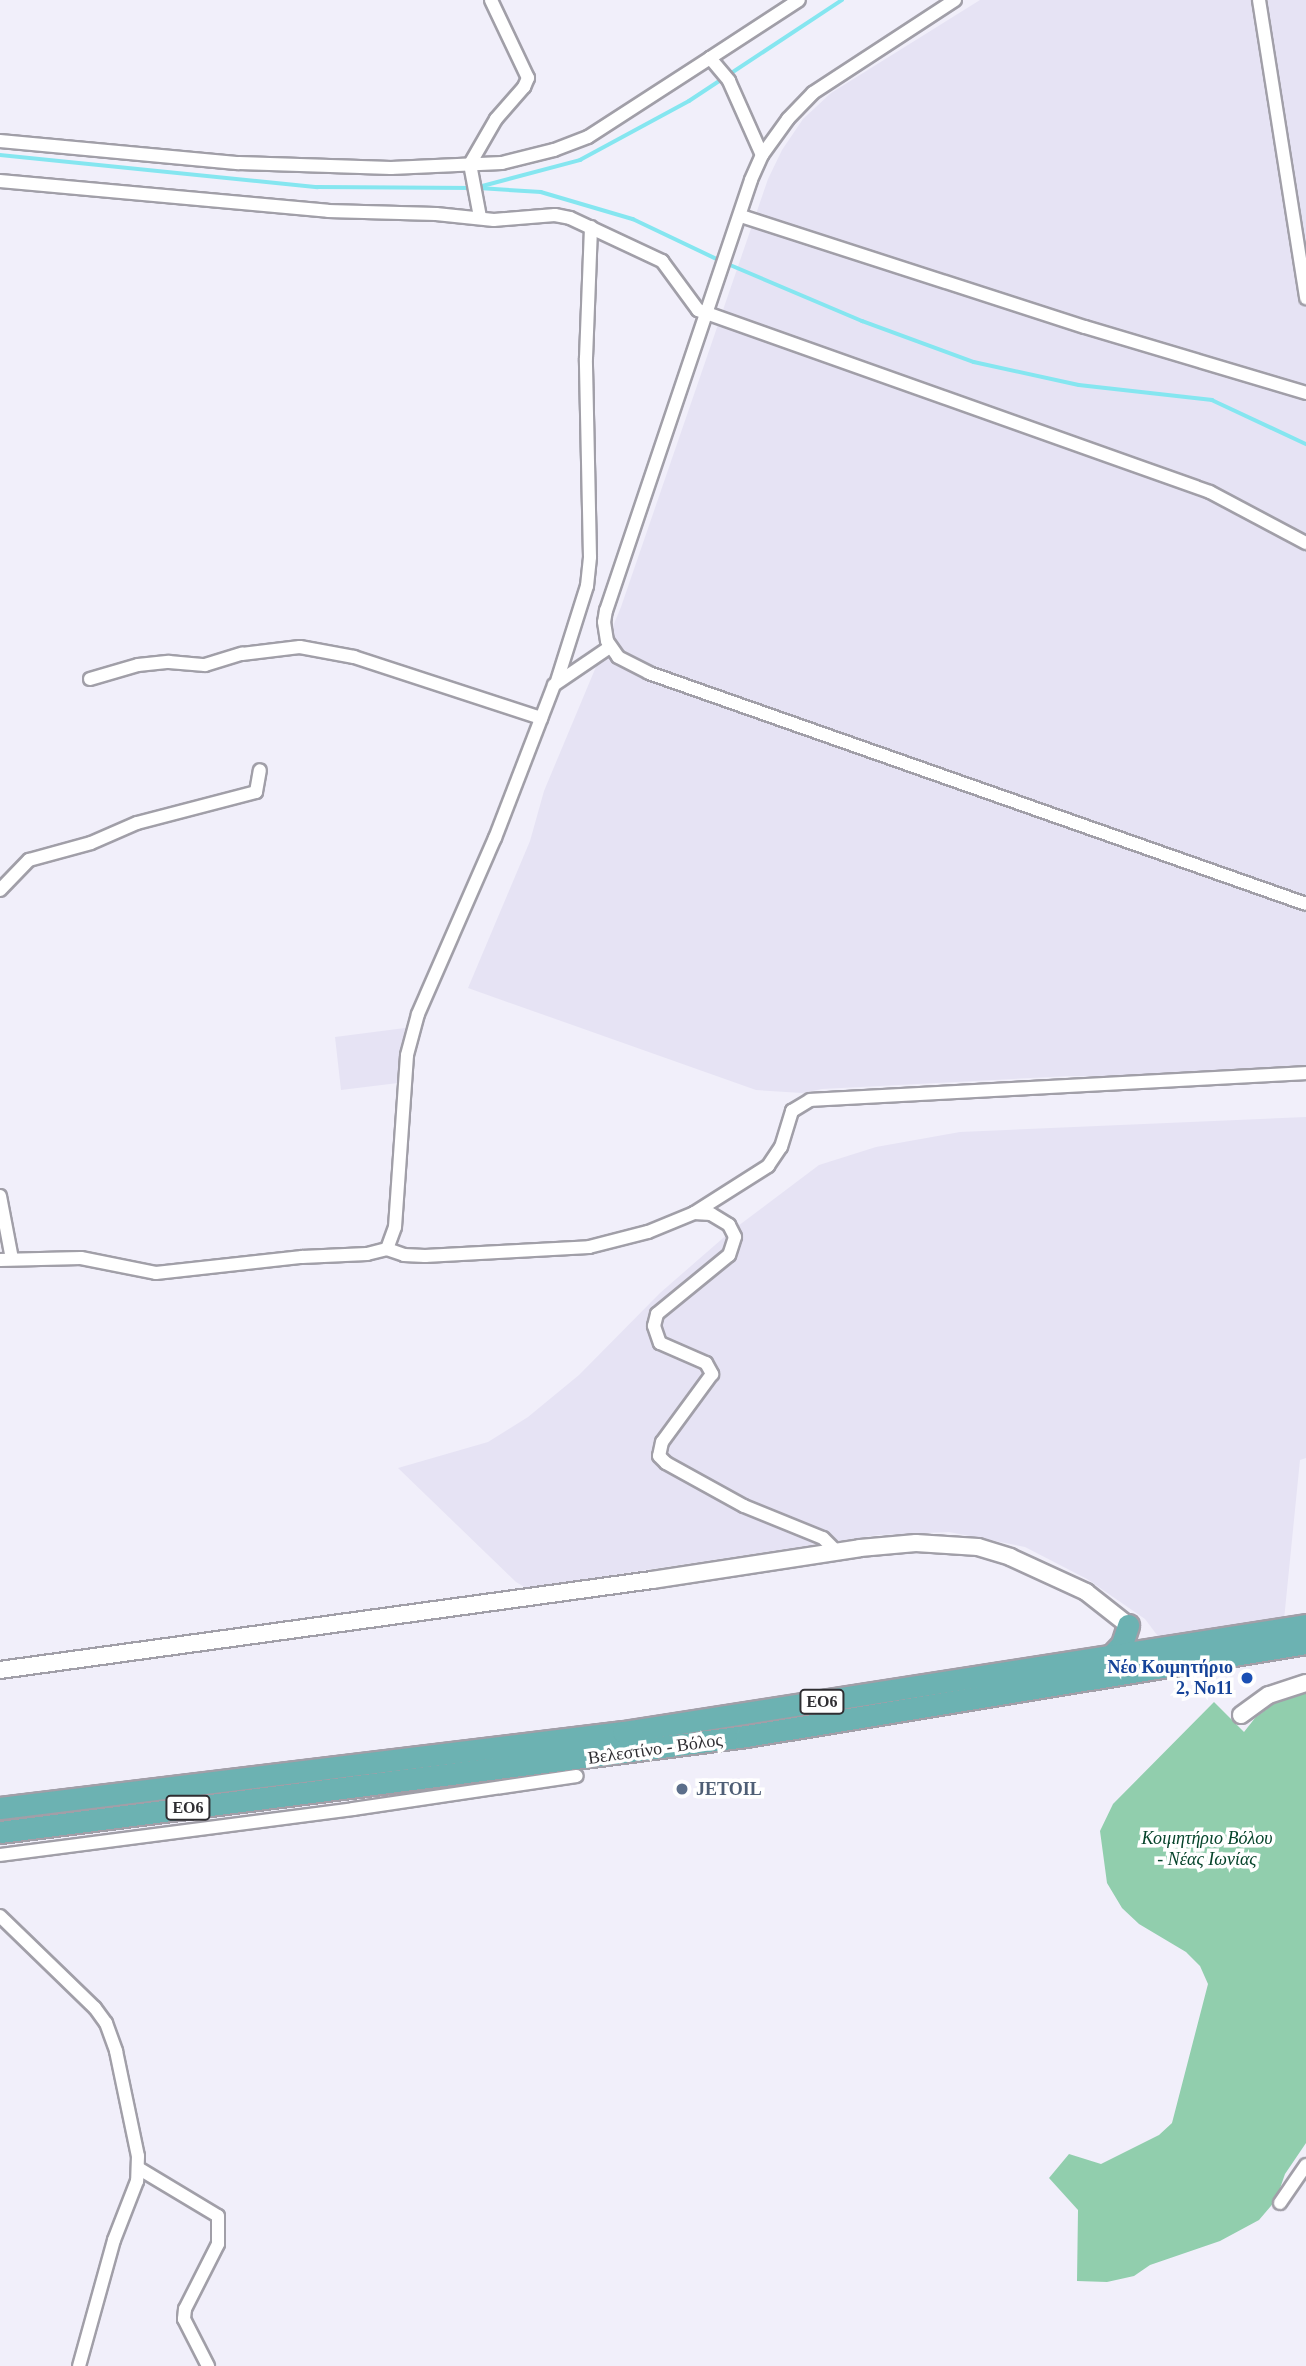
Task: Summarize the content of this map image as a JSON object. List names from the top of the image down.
{
  "streets": {
    "highway": ["ΕΟ6", "Βελεστίνο - Βόλος"]
  },
  "parks": ["Κοιμητήριο Βόλου - Νέας Ιωνίας"],
  "places": ["Νέο Κοιμητήριο 2, Νο11", "JETOIL"]
}
